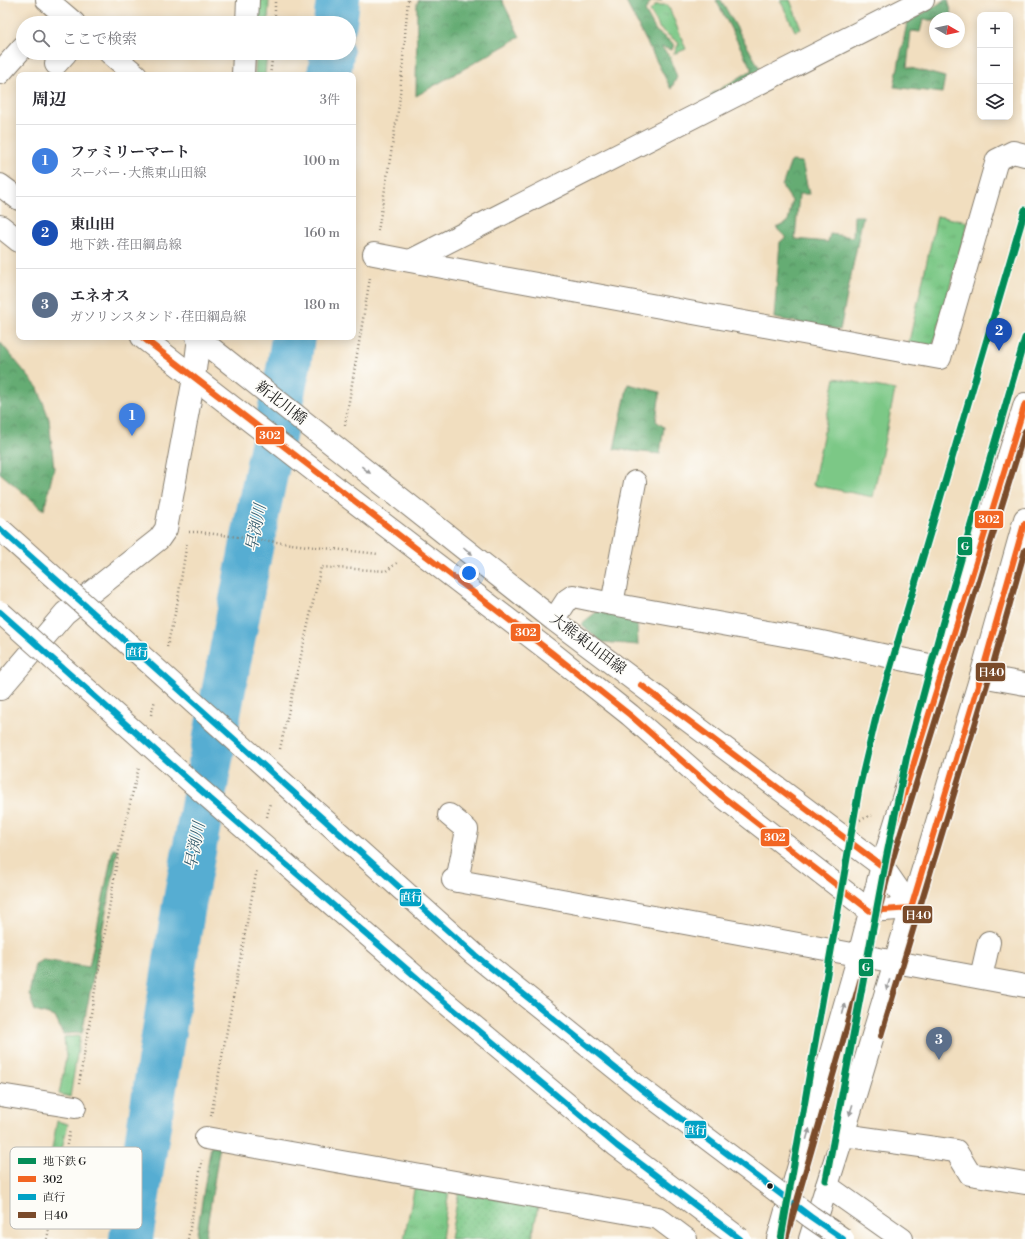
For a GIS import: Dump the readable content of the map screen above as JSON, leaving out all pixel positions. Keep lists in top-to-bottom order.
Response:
{
  "streets": {
    "main road": ["新北川橋", "大熊東山田線"]
  },
  "crossings": [
    ["新北川橋", "大熊東山田線"]
  ],
  "water": ["早渕川"],
  "lines": [
    "metro line G",
    "transit line 302",
    "transit line 日40",
    "transit line 直行"
  ],
  "legend": [
    "地下鉄 G",
    "302",
    "直行",
    "日40"
  ],
  "north": "right",
  "page": {
    "map_buttons": ["+", "−"],
    "search": "ここで検索",
    "heading": ["周辺", "3件"],
    "list": [
      {
        "mark": "1",
        "name": "ファミリーマート",
        "note": "スーパー · 大熊東山田線",
        "value": "100 m"
      },
      {
        "mark": "2",
        "name": "東山田",
        "note": "地下鉄 · 荏田綱島線",
        "value": "160 m"
      },
      {
        "mark": "3",
        "name": "エネオス",
        "note": "ガソリンスタンド · 荏田綱島線",
        "value": "180 m"
      }
    ],
    "pins": ["2", "1", "3"]
  }
}
